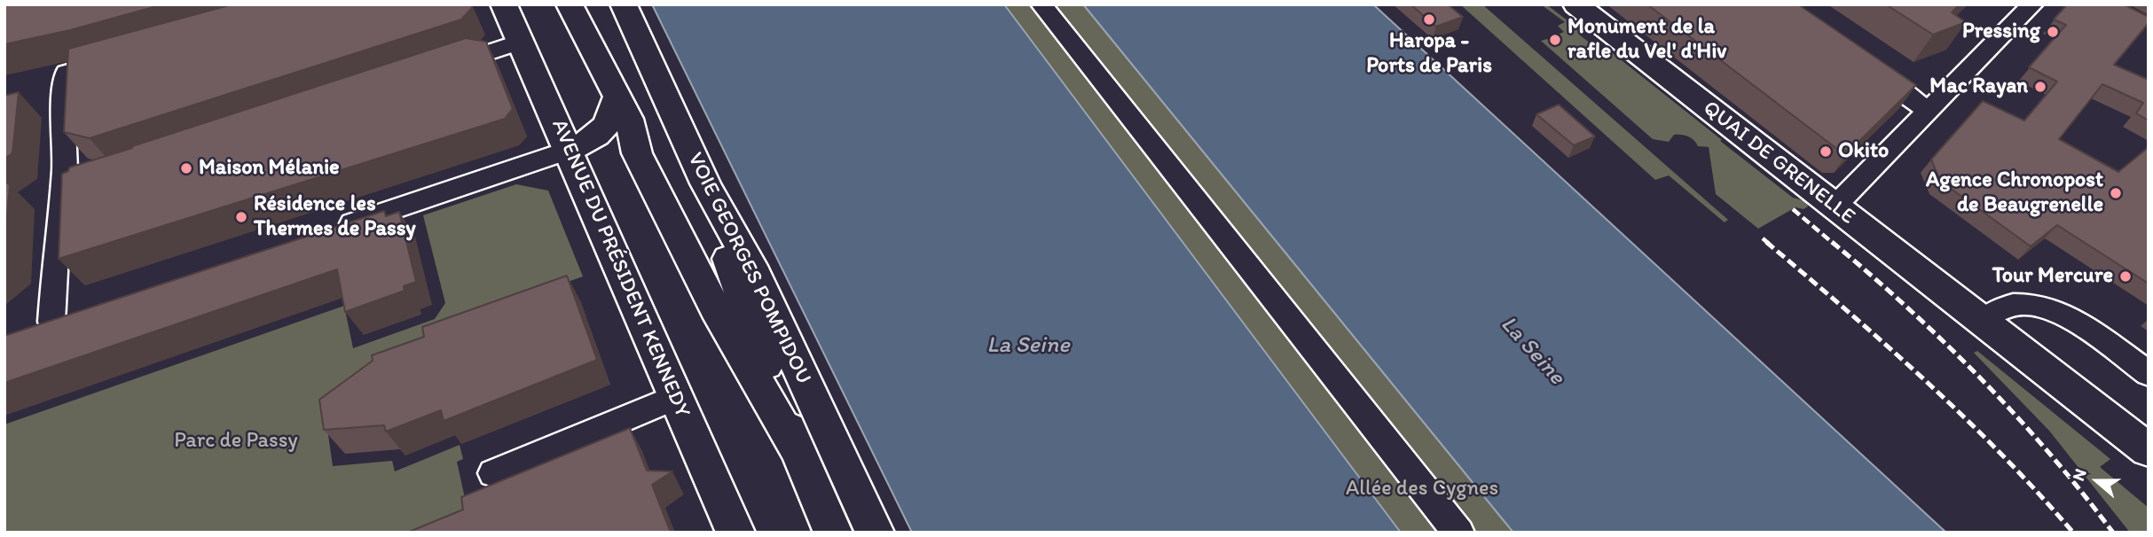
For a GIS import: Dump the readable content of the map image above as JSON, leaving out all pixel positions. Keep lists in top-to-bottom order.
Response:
{
  "streets": {
    "main road": ["QUAI DE GRENELLE", "AVENUE DU PRÉSIDENT KENNEDY", "VOIE GEORGES POMPIDOU"]
  },
  "water": ["La Seine"],
  "parks": ["Parc de Passy", "Allée des Cygnes"],
  "places": [
    "Haropa - Ports de Paris",
    "Pressing",
    "Monument de la rafle du Vel' d'Hiv",
    "Mac Rayan",
    "Okito",
    "Maison Mélanie",
    "Agence Chronopost de Beaugrenelle",
    "Résidence les Thermes de Passy",
    "Tour Mercure"
  ],
  "north": "left"
}
